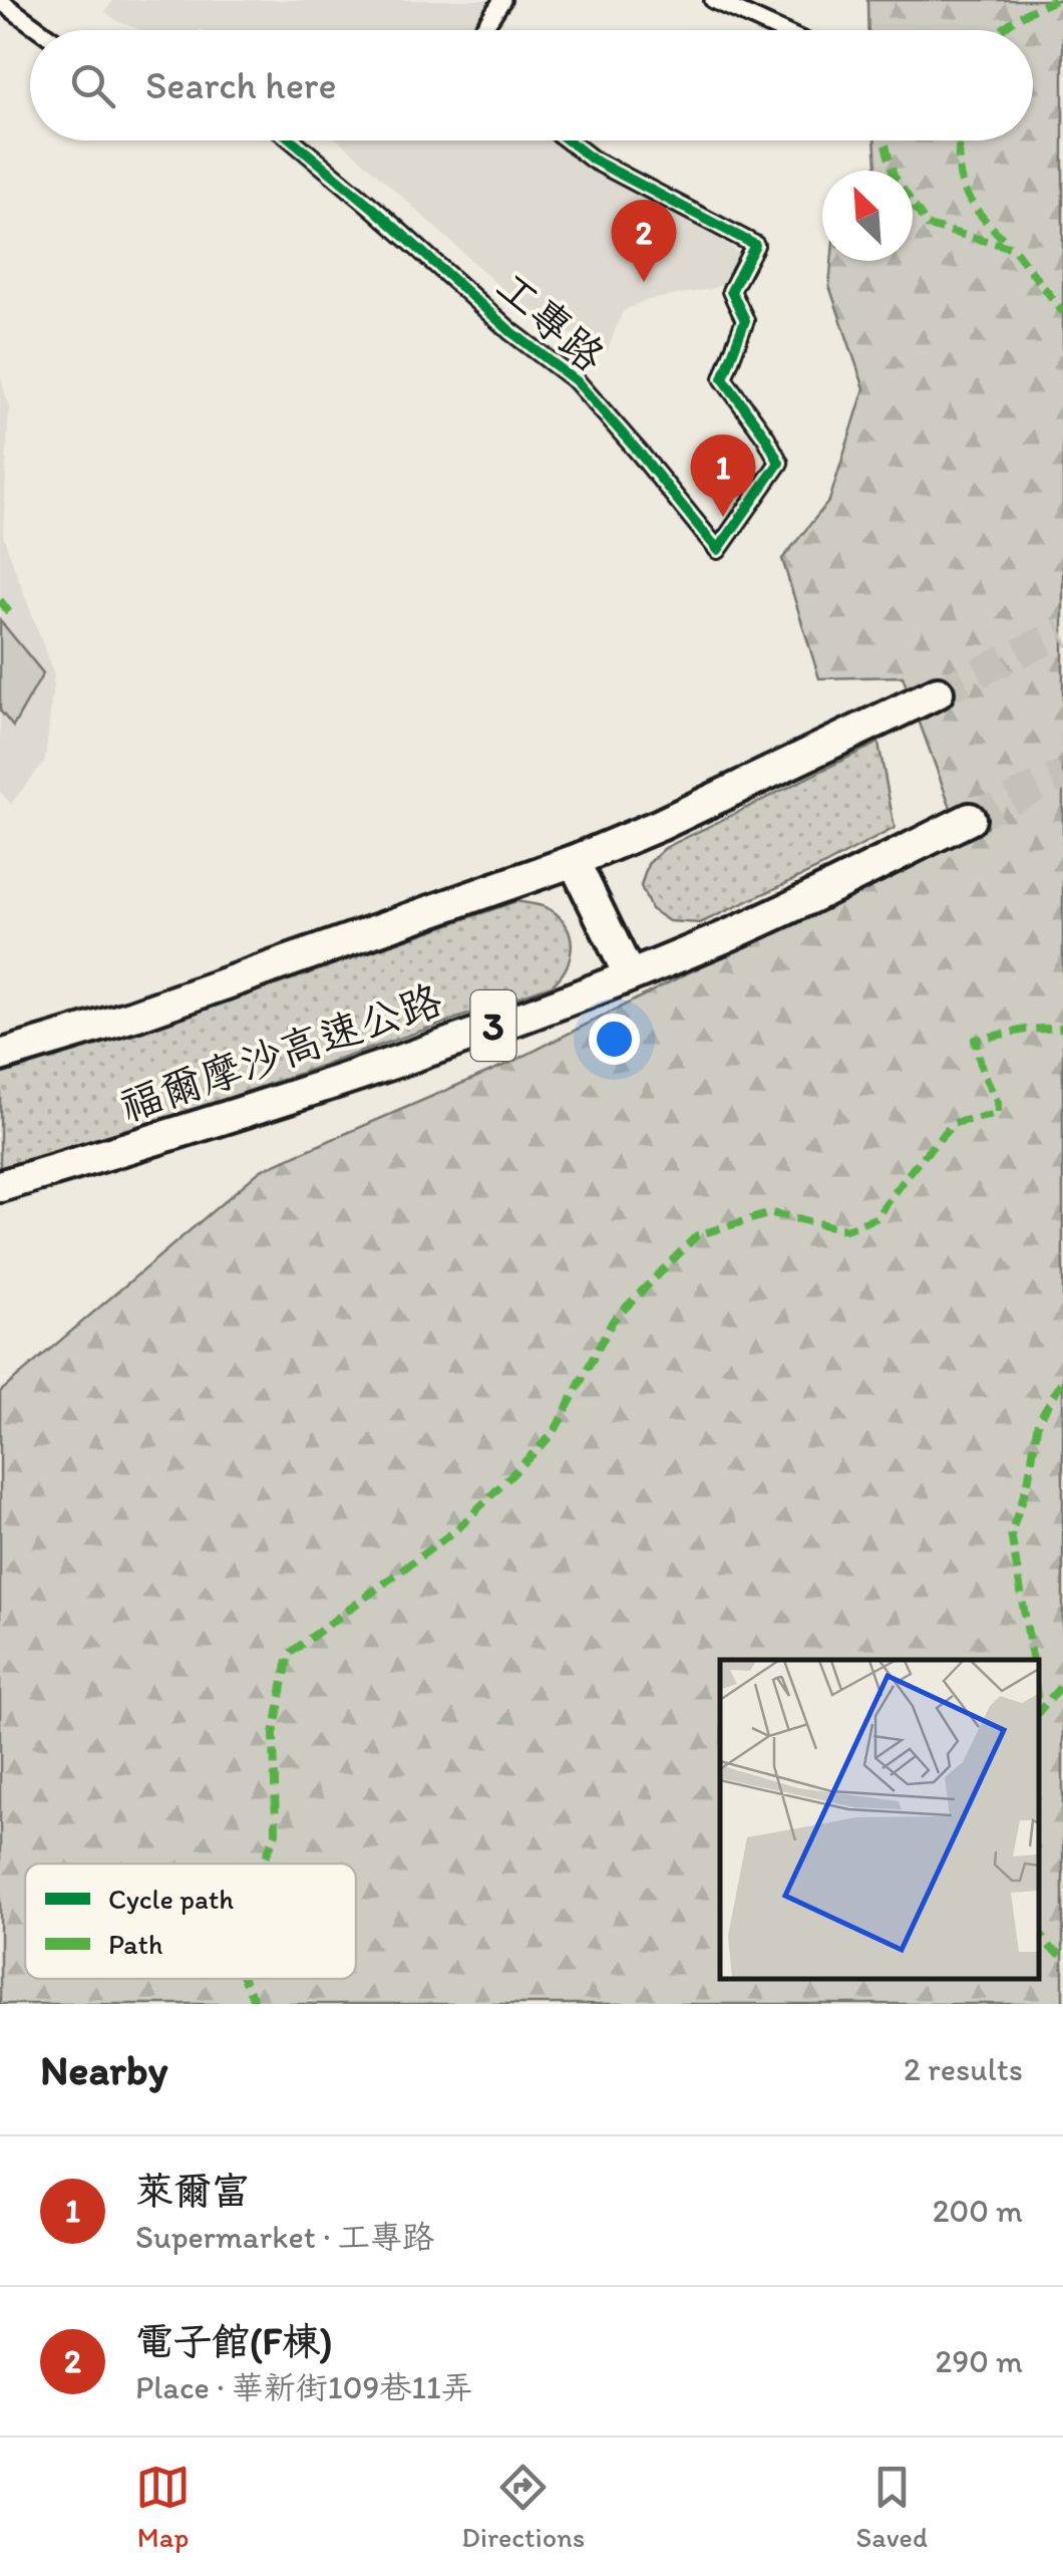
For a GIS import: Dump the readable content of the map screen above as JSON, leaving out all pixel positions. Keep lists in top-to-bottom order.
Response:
{
  "streets": {
    "highway": ["3", "福爾摩沙高速公路"],
    "street": ["工專路"]
  },
  "legend": ["Cycle path", "Path"],
  "north": "top left",
  "page": {
    "search": "Search here",
    "pins": ["2", "1"],
    "heading": ["Nearby", "2 results"],
    "list": [
      {
        "mark": "1",
        "name": "萊爾富",
        "note": "Supermarket · 工專路",
        "value": "200 m"
      },
      {
        "mark": "2",
        "name": "電子館(F棟)",
        "note": "Place · 華新街109巷11弄",
        "value": "290 m"
      }
    ],
    "nav": ["Map", "Directions", "Saved"]
  }
}
